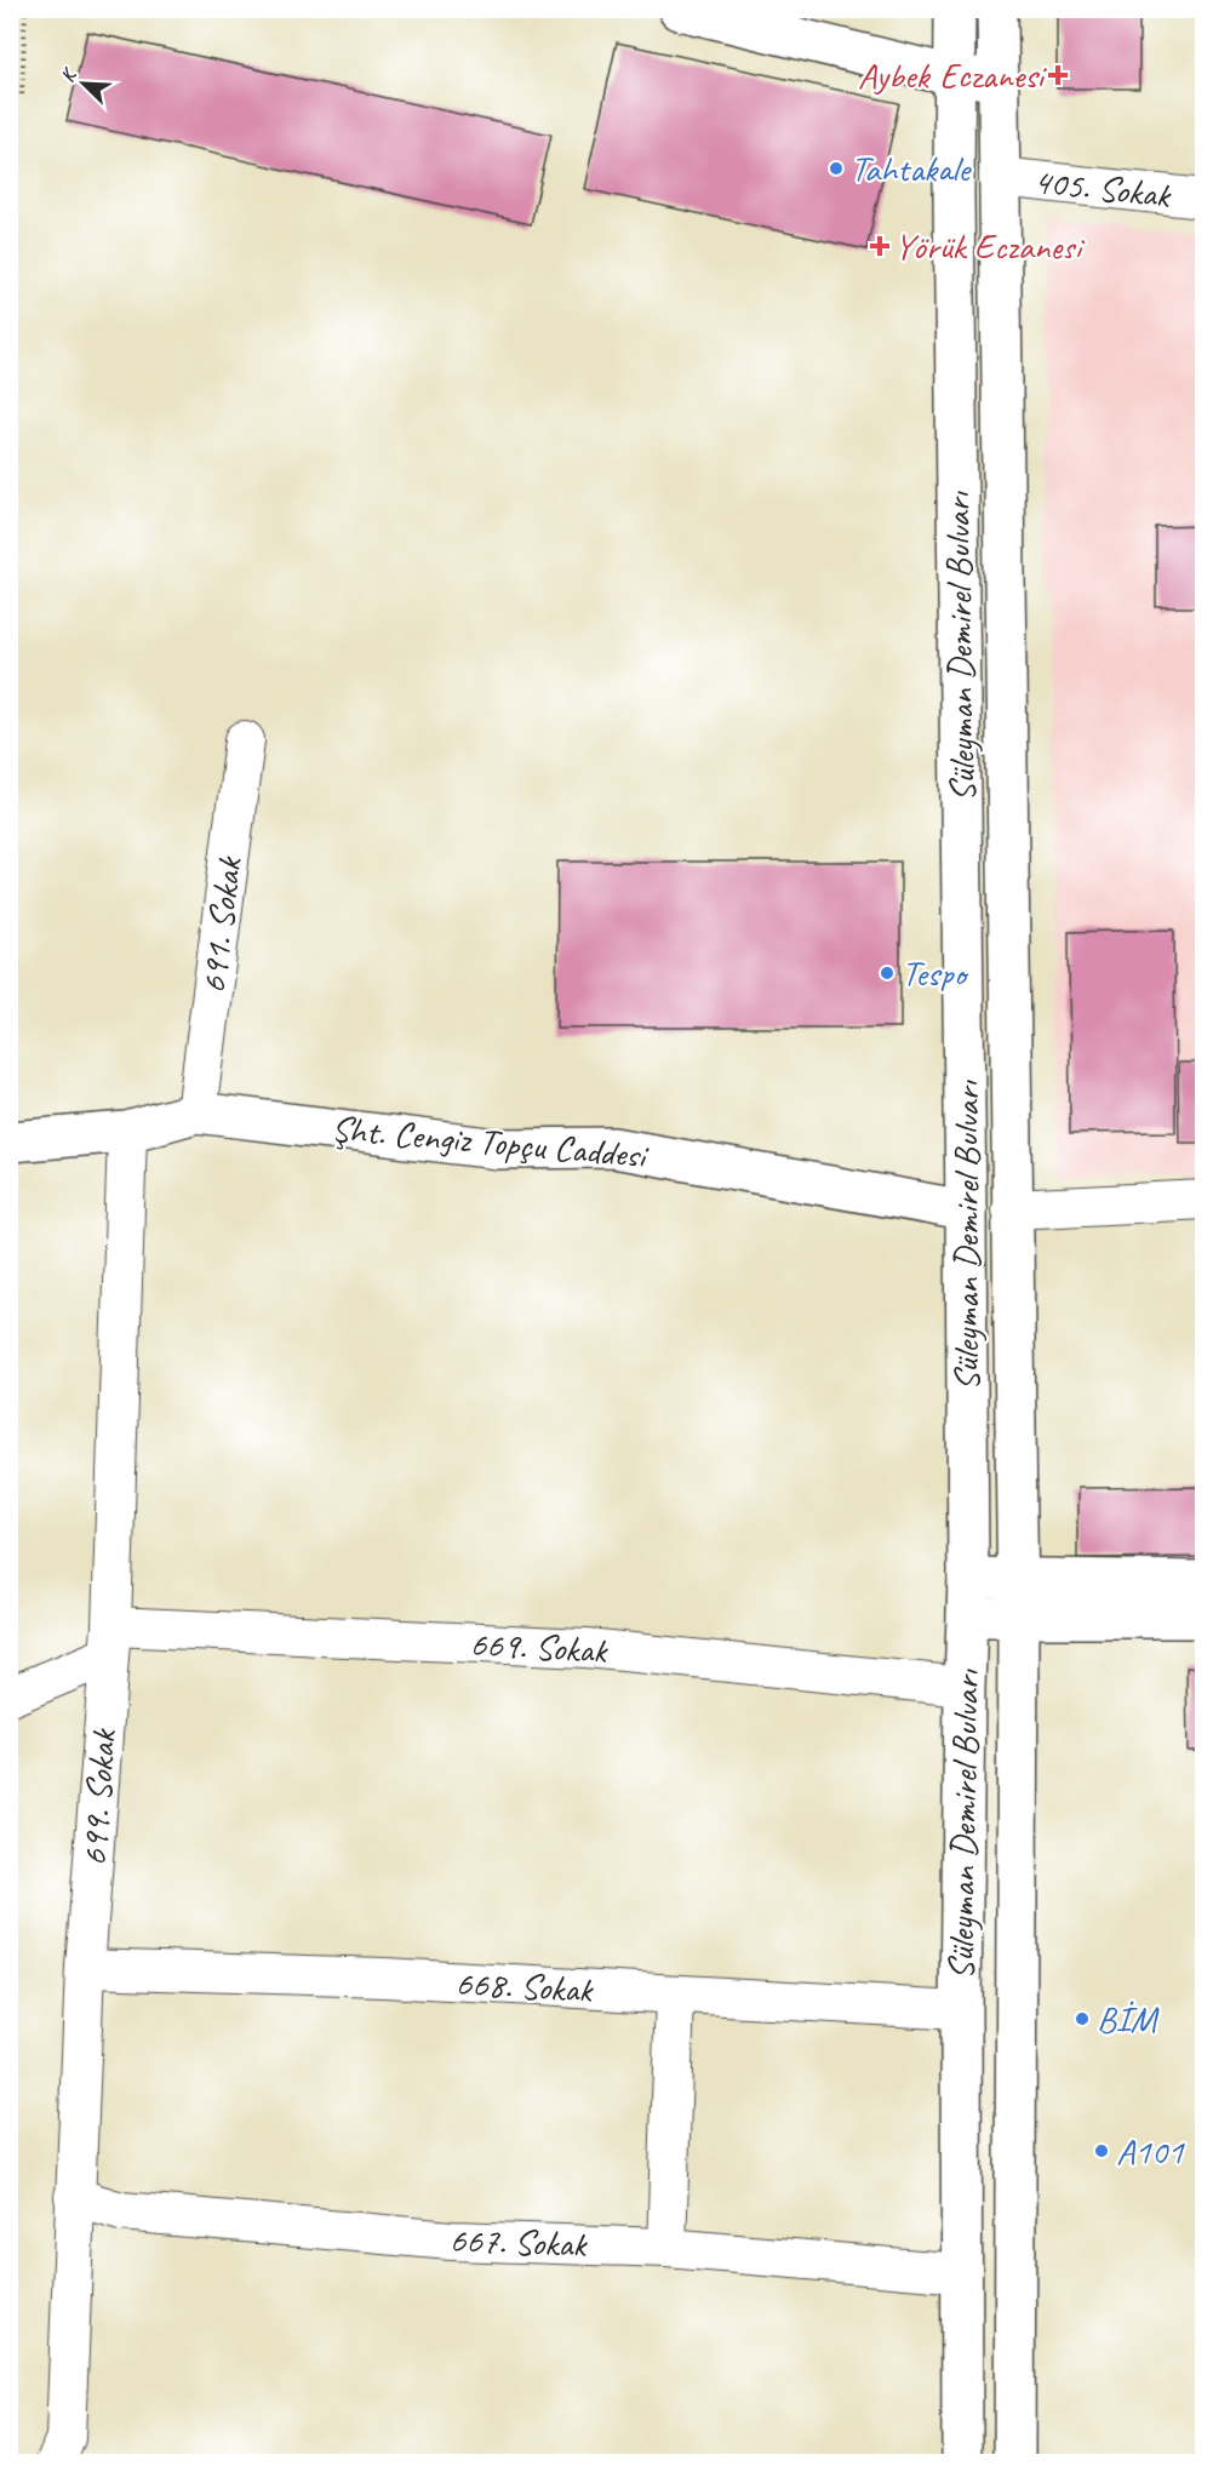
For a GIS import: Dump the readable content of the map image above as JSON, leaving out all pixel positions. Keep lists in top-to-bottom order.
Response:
{
  "streets": {
    "main road": ["Süleyman Demirel Bulvarı", "Şht. Cengiz Topçu Caddesi"],
    "street": [
      "405. Sokak",
      "691. Sokak",
      "669. Sokak",
      "699. Sokak",
      "668. Sokak",
      "667. Sokak"
    ]
  },
  "crossings": [
    ["405. Sokak", "Süleyman Demirel Bulvarı"],
    ["Süleyman Demirel Bulvarı", "Şht. Cengiz Topçu Caddesi"],
    ["Süleyman Demirel Bulvarı", "669. Sokak"],
    ["Süleyman Demirel Bulvarı", "668. Sokak"],
    ["Süleyman Demirel Bulvarı", "667. Sokak"],
    ["691. Sokak", "Şht. Cengiz Topçu Caddesi"],
    ["Şht. Cengiz Topçu Caddesi", "699. Sokak"],
    ["669. Sokak", "699. Sokak"],
    ["699. Sokak", "668. Sokak"],
    ["699. Sokak", "667. Sokak"]
  ],
  "places": {
    "health": ["Aybek Eczanesi", "Yörük Eczanesi"],
    "other": [
      "Tahtakale",
      "Tespo",
      "BİM",
      "A101"
    ]
  },
  "north": "top left"
}
